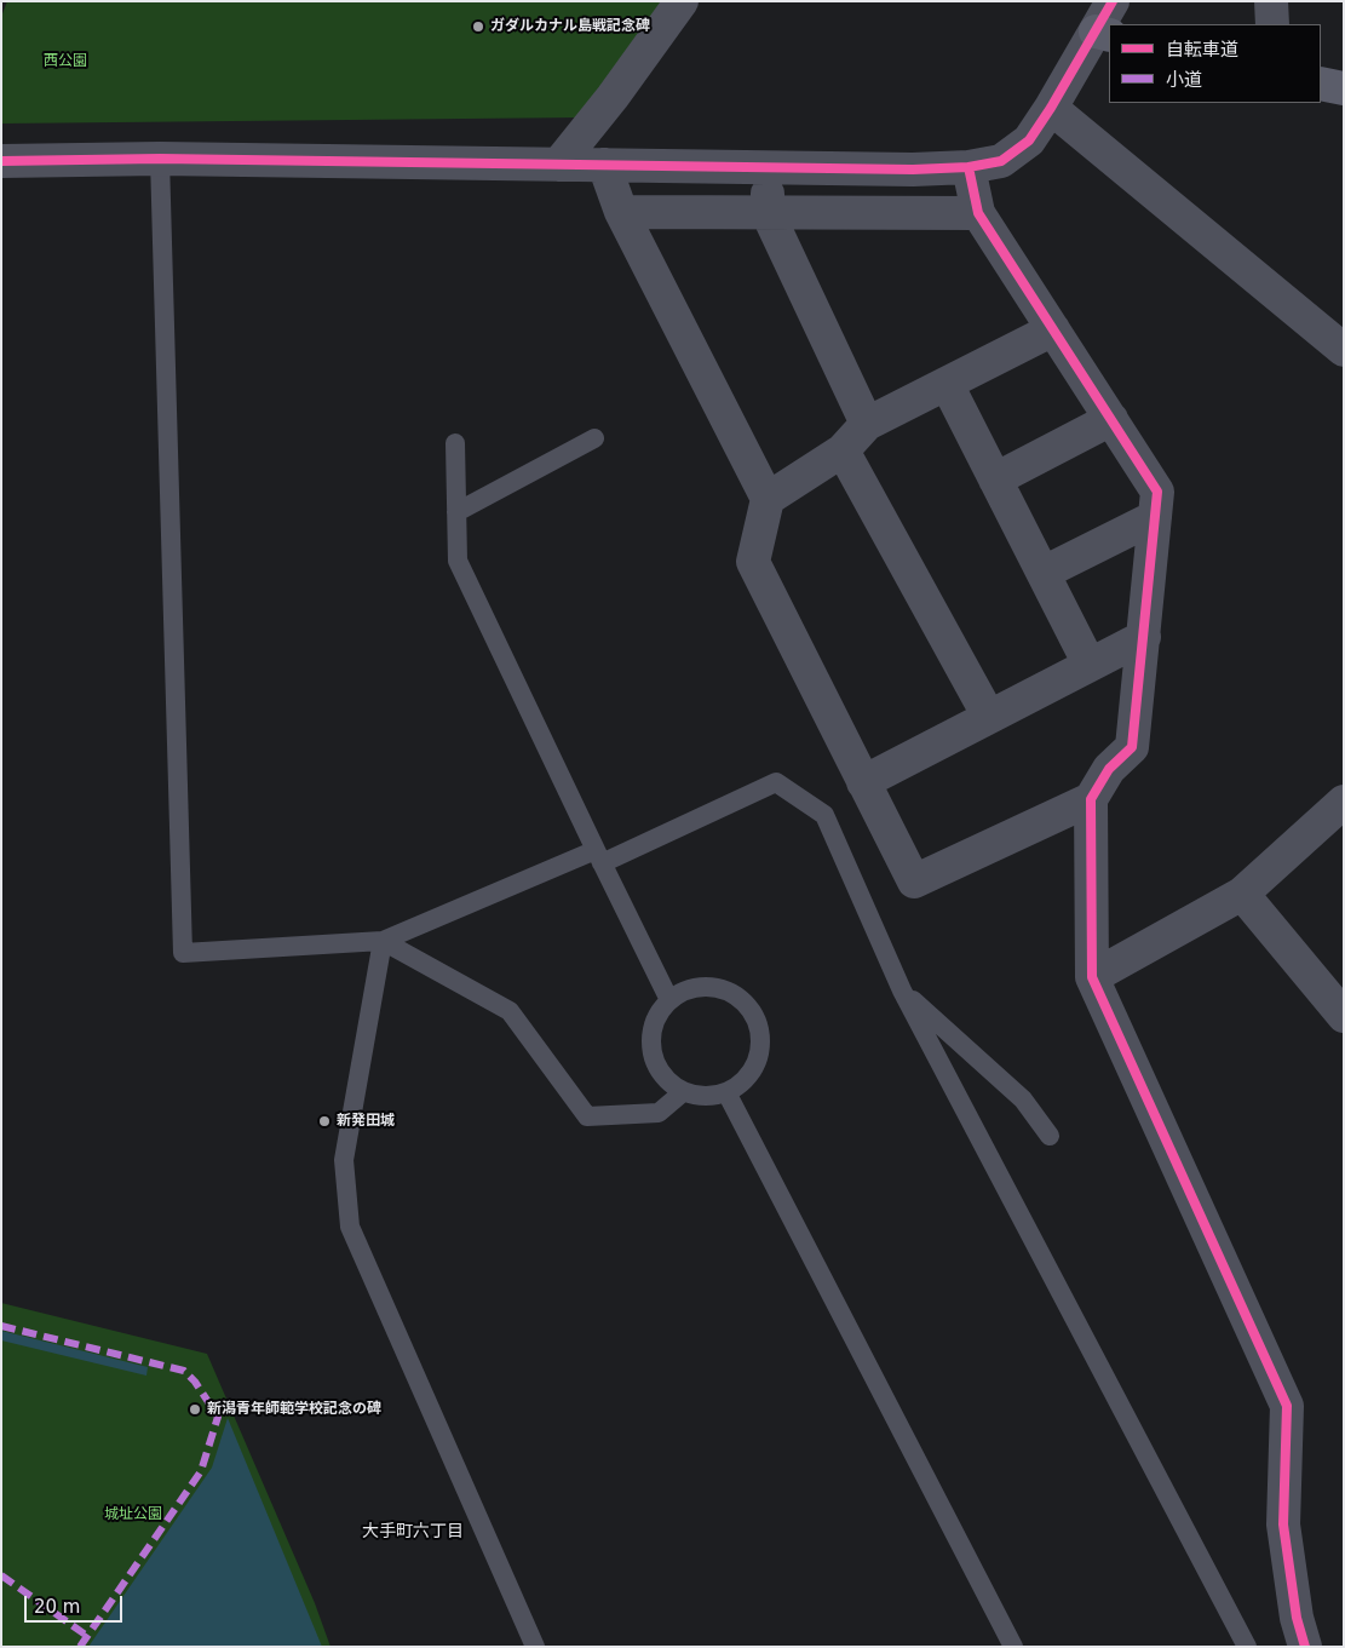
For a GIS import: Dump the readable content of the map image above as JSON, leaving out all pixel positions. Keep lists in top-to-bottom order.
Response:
{
  "districts": ["大手町六丁目"],
  "parks": ["西公園", "城址公園"],
  "places": ["ガダルカナル島戦記念碑", "新発田城", "新潟青年師範学校記念の碑"],
  "legend": ["自転車道", "小道"],
  "scale_bar": "20 m"
}
